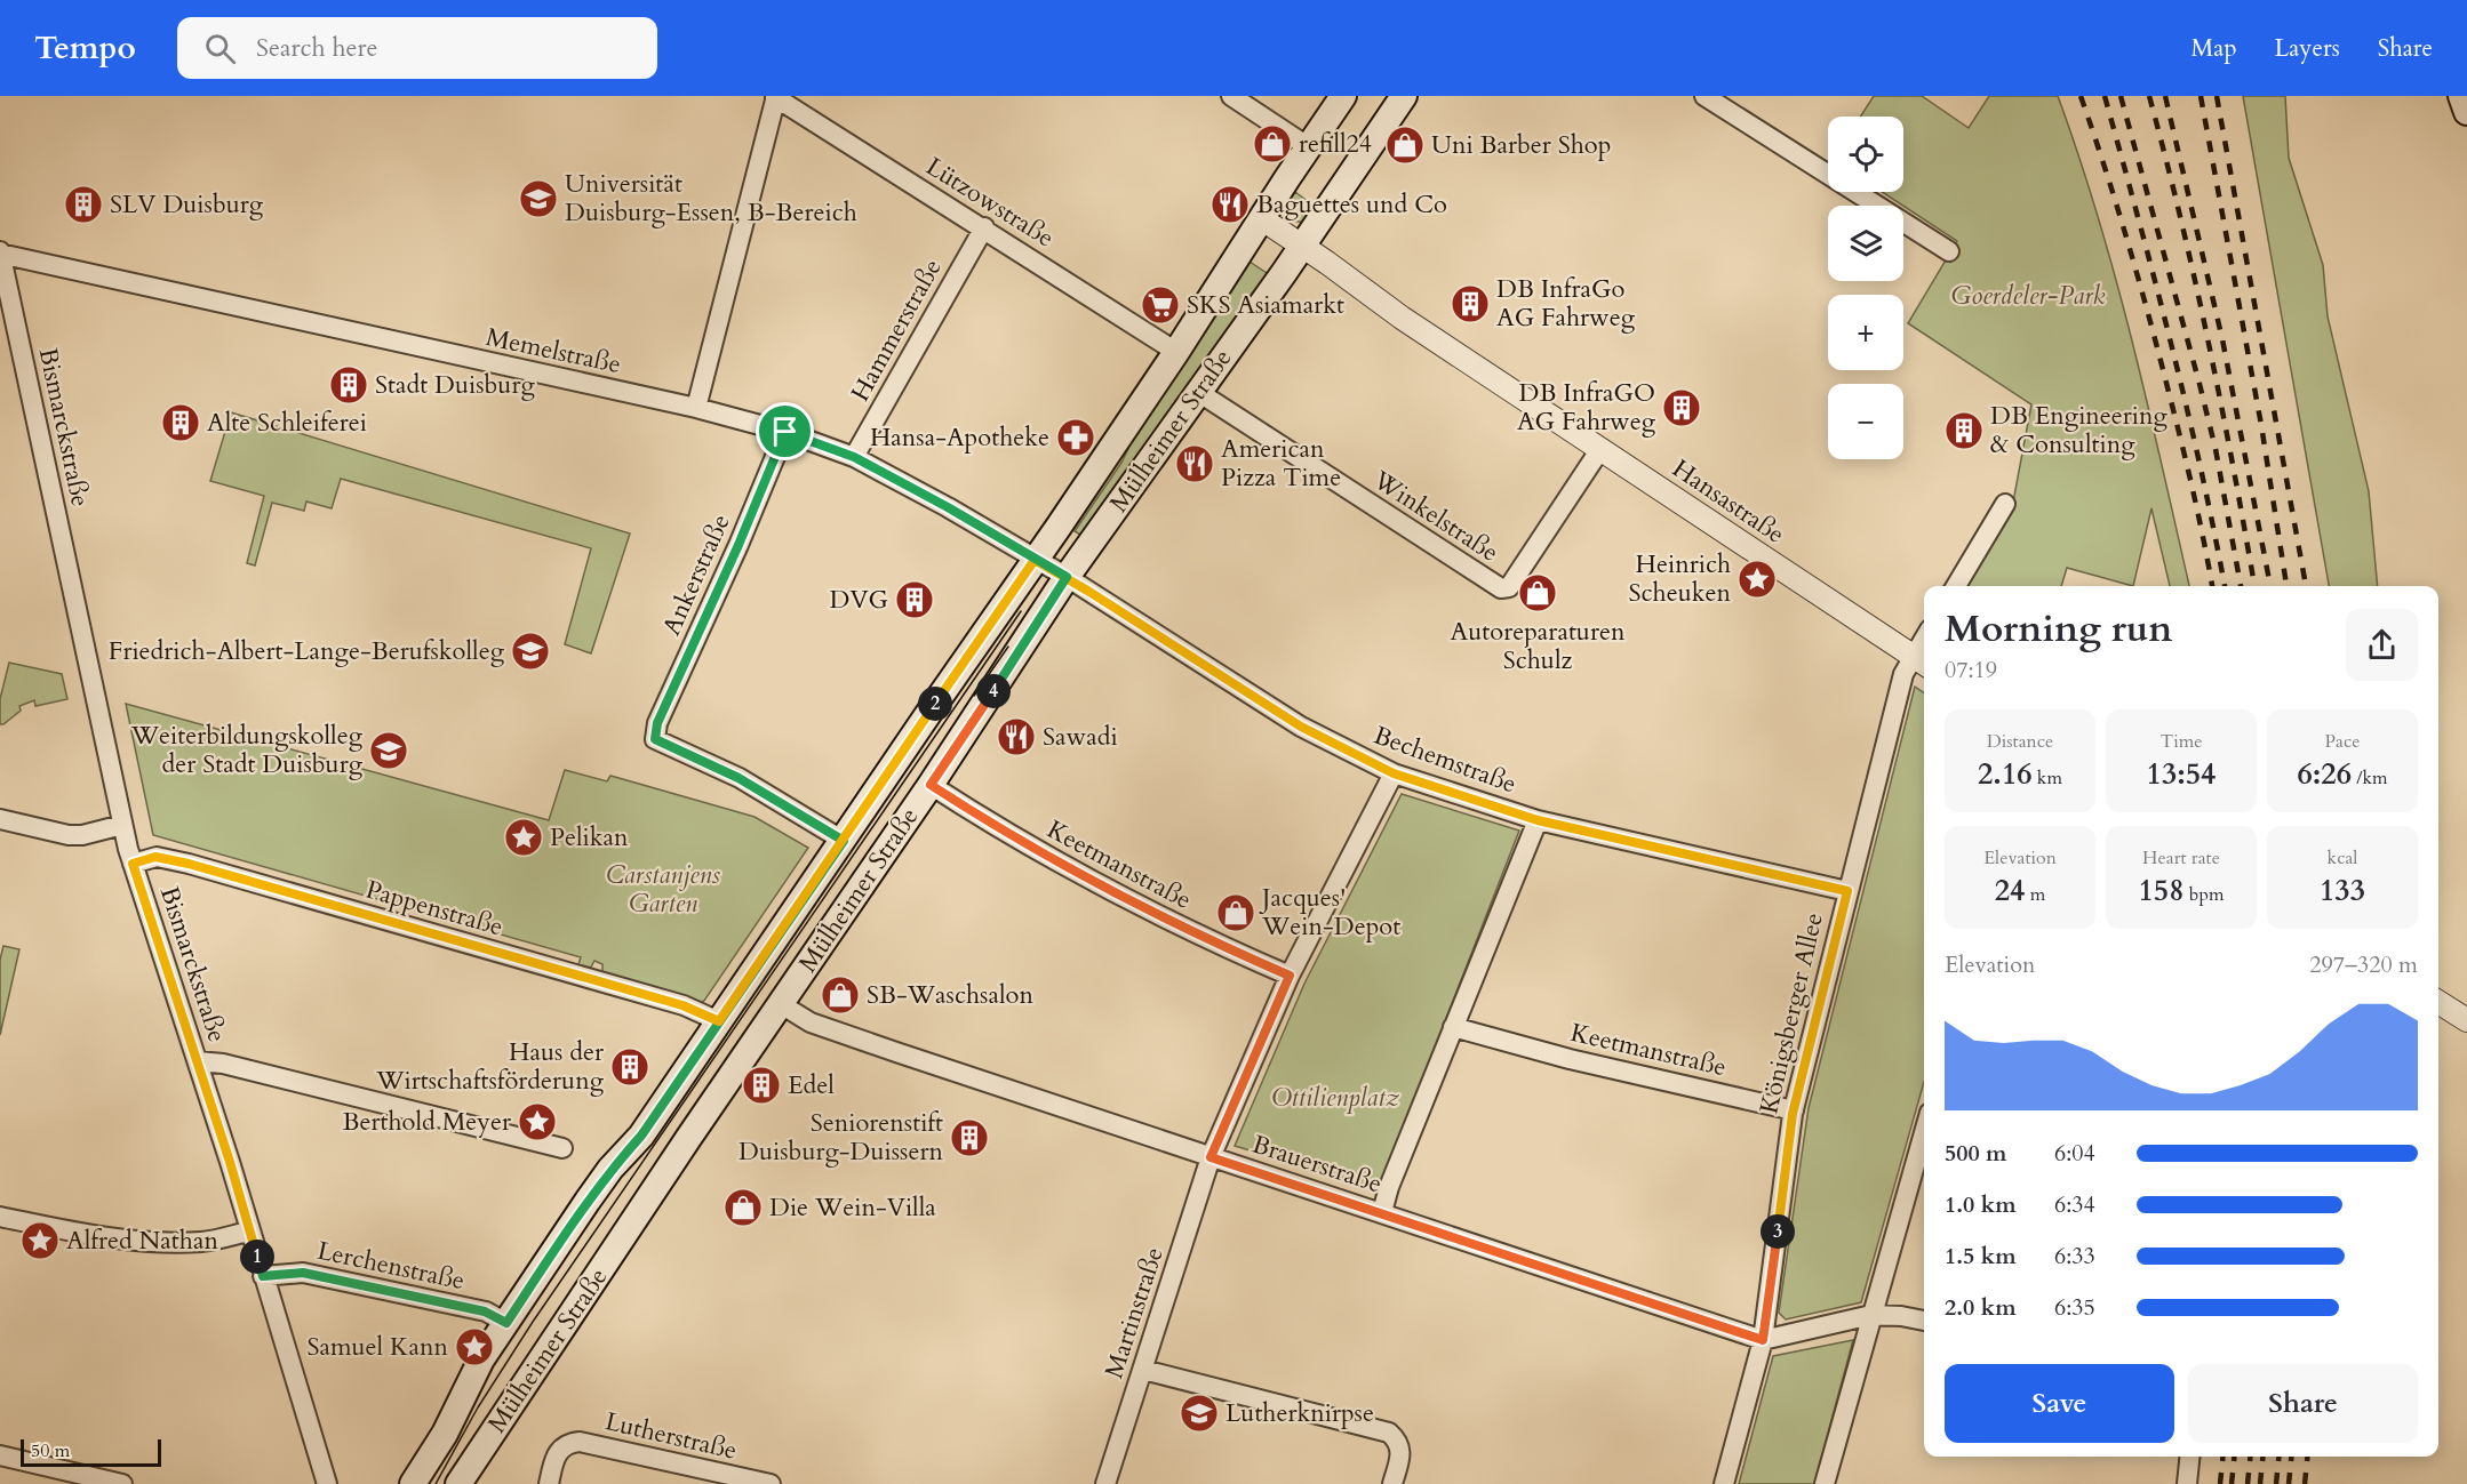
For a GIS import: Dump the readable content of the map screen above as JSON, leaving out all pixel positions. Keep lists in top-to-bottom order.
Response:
{
  "streets": {
    "main road": ["Mülheimer Straße"],
    "street": [
      "Lützowstraße",
      "Hammerstraße",
      "Memelstraße",
      "Bismarckstraße",
      "Hansastraße",
      "Winkelstraße",
      "Ankerstraße",
      "Bechemstraße",
      "Keetmanstraße",
      "Pappenstraße",
      "Königsberger Allee",
      "Brauerstraße",
      "Lerchenstraße",
      "Martinstraße",
      "Lutherstraße"
    ]
  },
  "crossings": [
    ["Lützowstraße", "Hammerstraße"],
    ["Lützowstraße", "Mülheimer Straße"],
    ["Hammerstraße", "Memelstraße"],
    ["Memelstraße", "Bismarckstraße"],
    ["Memelstraße", "Mülheimer Straße"],
    ["Memelstraße", "Ankerstraße"],
    ["Memelstraße", "Bechemstraße"],
    ["Bismarckstraße", "Pappenstraße"],
    ["Bismarckstraße", "Lerchenstraße"],
    ["Mülheimer Straße", "Hansastraße"],
    ["Mülheimer Straße", "Winkelstraße"],
    ["Mülheimer Straße", "Ankerstraße"],
    ["Mülheimer Straße", "Bechemstraße"],
    ["Mülheimer Straße", "Keetmanstraße"],
    ["Mülheimer Straße", "Pappenstraße"],
    ["Mülheimer Straße", "Brauerstraße"],
    ["Mülheimer Straße", "Lerchenstraße"],
    ["Hansastraße", "Winkelstraße"],
    ["Hansastraße", "Königsberger Allee"],
    ["Bechemstraße", "Königsberger Allee"],
    ["Keetmanstraße", "Königsberger Allee"],
    ["Königsberger Allee", "Brauerstraße"],
    ["Brauerstraße", "Martinstraße"]
  ],
  "parks": ["Goerdeler-Park", "Carstanjens Garten", "Ottilienplatz"],
  "places": {
    "shop": [
      "refill24",
      "Uni Barber Shop",
      "Autoreparaturen Schulz",
      "Jacques' Wein-Depot",
      "SB-Waschsalon",
      "Die Wein-Villa"
    ],
    "school or university": [
      "Universität Duisburg-Essen, B-Bereich",
      "Friedrich-Albert-Lange-Berufskolleg",
      "Weiterbildungskolleg der Stadt Duisburg",
      "Lutherknirpse"
    ],
    "building": [
      "SLV Duisburg",
      "DB InfraGo AG Fahrweg",
      "Stadt Duisburg",
      "DB InfraGO AG Fahrweg",
      "Alte Schleiferei",
      "DB Engineering & Consulting",
      "DVG",
      "Haus der Wirtschaftsförderung",
      "Edel",
      "Seniorenstift Duisburg-Duissern"
    ],
    "restaurant": ["Baguettes und Co", "American Pizza Time", "Sawadi"],
    "supermarket": ["SKS Asiamarkt"],
    "pharmacy": ["Hansa-Apotheke"],
    "place": [
      "Heinrich Scheuken",
      "Pelikan",
      "Berthold Meyer",
      "Alfred Nathan",
      "Samuel Kann"
    ]
  },
  "scale_bar": "50 m",
  "page": {
    "header": "Tempo",
    "search": "Search here",
    "nav": ["Map", "Layers", "Share"],
    "map_buttons": ["+", "−"],
    "heading": ["Morning run", "07:19"],
    "pins": [
      "4",
      "2",
      "3",
      "1"
    ],
    "stats": [
      ["Distance", "2.16 km"],
      ["Time", "13:54"],
      ["Pace", "6:26 /km"],
      ["Elevation", "24 m"],
      ["Heart rate", "158 bpm"],
      ["kcal", "133"]
    ],
    "chart": ["Elevation", "297–320 m"],
    "list": [
      {
        "name": "500 m",
        "note": "6:04"
      },
      {
        "name": "1.0 km",
        "note": "6:34"
      },
      {
        "name": "1.5 km",
        "note": "6:33"
      },
      {
        "name": "2.0 km",
        "note": "6:35"
      }
    ],
    "buttons": ["Save", "Share"],
    "scale": "50 m"
  }
}
